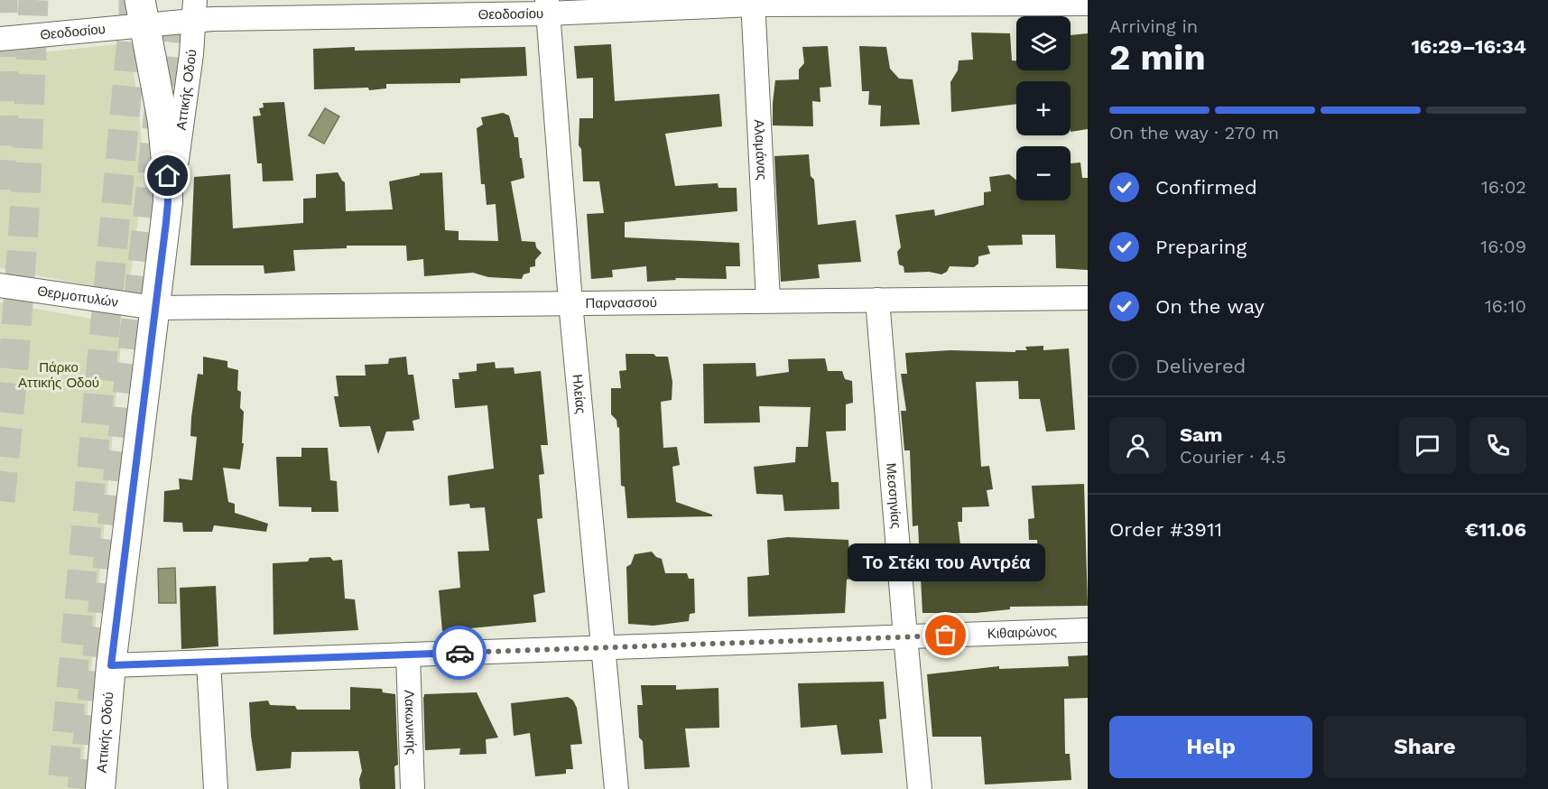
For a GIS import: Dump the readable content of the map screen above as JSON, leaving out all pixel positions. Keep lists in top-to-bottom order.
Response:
{
  "streets": {
    "main road": ["Αττικής Οδού"],
    "street": [
      "Θεοδοσίου",
      "Αλαμάνας",
      "Θερμοπυλών",
      "Παρνασσού",
      "Ηλείας",
      "Μεσσηνίας",
      "Κιθαιρώνος",
      "Λακωνικής"
    ]
  },
  "crossings": [
    ["Θεοδοσίου", "Αττικής Οδού"],
    ["Θεοδοσίου", "Αλαμάνας"],
    ["Θεοδοσίου", "Ηλείας"],
    ["Αττικής Οδού", "Θερμοπυλών"],
    ["Αττικής Οδού", "Παρνασσού"],
    ["Αττικής Οδού", "Κιθαιρώνος"],
    ["Αλαμάνας", "Παρνασσού"],
    ["Θερμοπυλών", "Παρνασσού"],
    ["Παρνασσού", "Ηλείας"],
    ["Παρνασσού", "Μεσσηνίας"],
    ["Ηλείας", "Κιθαιρώνος"],
    ["Μεσσηνίας", "Κιθαιρώνος"],
    ["Κιθαιρώνος", "Λακωνικής"]
  ],
  "parks": ["Πάρκο Αττικής Οδού"],
  "places": ["Το Στέκι του Αντρέα"],
  "page": {
    "heading": ["2 min", "Arriving in", "16:29–16:34"],
    "panel": [
      "Sam",
      "Courier · 4.5",
      "Order #3911",
      "€11.06"
    ],
    "map_buttons": ["+", "−"],
    "bar": "On the way · 270 m",
    "list": [
      ["Confirmed", "16:02"],
      ["Preparing", "16:09"],
      ["On the way", "16:10"],
      "Delivered"
    ],
    "bubble": "Το Στέκι του Αντρέα",
    "buttons": ["Help", "Share"]
  }
}
